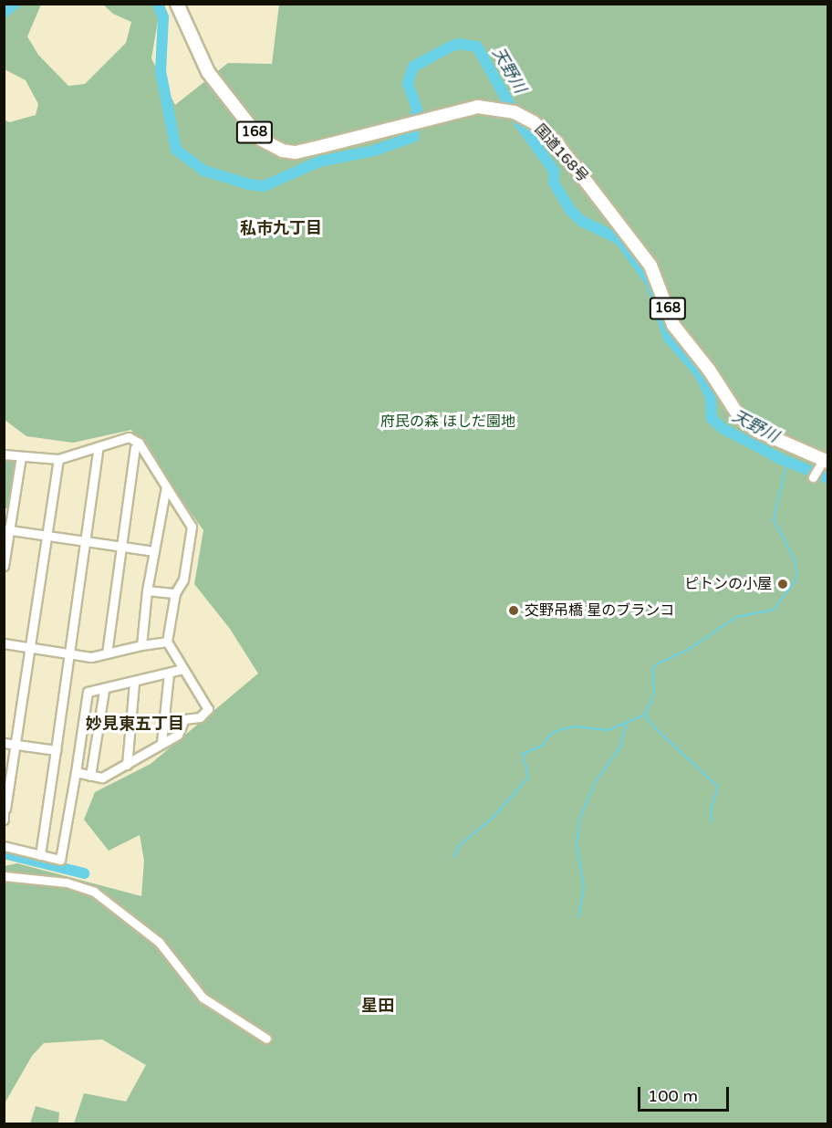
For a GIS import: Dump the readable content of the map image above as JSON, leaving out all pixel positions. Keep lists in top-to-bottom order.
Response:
{
  "streets": {
    "highway": ["168", "国道168号"]
  },
  "districts": ["私市九丁目", "妙見東五丁目", "星田"],
  "water": ["天野川"],
  "parks": ["府民の森 ほしだ園地"],
  "places": ["ピトンの小屋", "交野吊橋 星のブランコ"],
  "scale_bar": "100 m"
}
